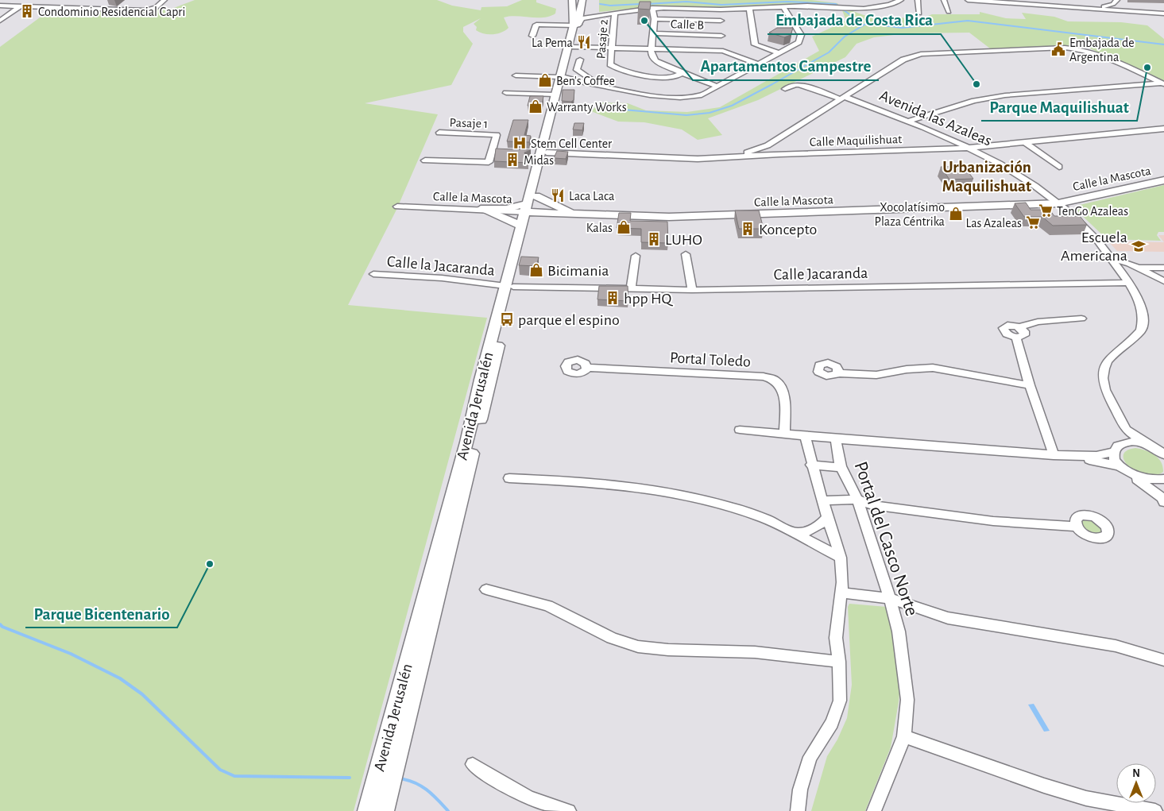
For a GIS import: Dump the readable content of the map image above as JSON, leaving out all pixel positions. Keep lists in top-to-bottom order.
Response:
{
  "streets": {
    "main road": ["Calle la Mascota", "Avenida Jerusalén"],
    "street": [
      "Calle B",
      "Pasaje 2",
      "Avenida las Azaleas",
      "Pasaje 1",
      "Calle Maquilishuat",
      "Calle la Jacaranda",
      "Calle Jacaranda",
      "Portal Toledo",
      "Portal del Casco Norte"
    ]
  },
  "crossings": [
    ["Avenida las Azaleas", "Calle Maquilishuat"],
    ["Avenida las Azaleas", "Calle la Mascota"],
    ["Avenida las Azaleas", "Calle Jacaranda"],
    ["Calle Maquilishuat", "Avenida Jerusalén"],
    ["Calle la Mascota", "Avenida Jerusalén"],
    ["Calle la Jacaranda", "Calle Jacaranda"],
    ["Calle la Jacaranda", "Avenida Jerusalén"],
    ["Calle Jacaranda", "Avenida Jerusalén"]
  ],
  "districts": ["Urbanización Maquilishuat"],
  "places": {
    "building": [
      "Condominio Residencial Capri",
      "Midas",
      "Koncepto",
      "LUHO",
      "hpp HQ"
    ],
    "other": [
      "Apartamentos Campestre",
      "Parque Maquilishuat",
      "Embajada de Costa Rica",
      "Parque Bicentenario"
    ],
    "restaurant": ["La Pema", "Laca Laca"],
    "public building": ["Embajada de Argentina"],
    "shop": [
      "Ben's Coffee",
      "Warranty Works",
      "Xocolatísimo Plaza Céntrika",
      "Kalas",
      "Bicimania"
    ],
    "hospital": ["Stem Cell Center"],
    "supermarket": ["TenGo Azaleas", "Las Azaleas"],
    "school or university": ["Escuela Americana"],
    "bus stop": ["parque el espino"]
  },
  "north": "top"
}
